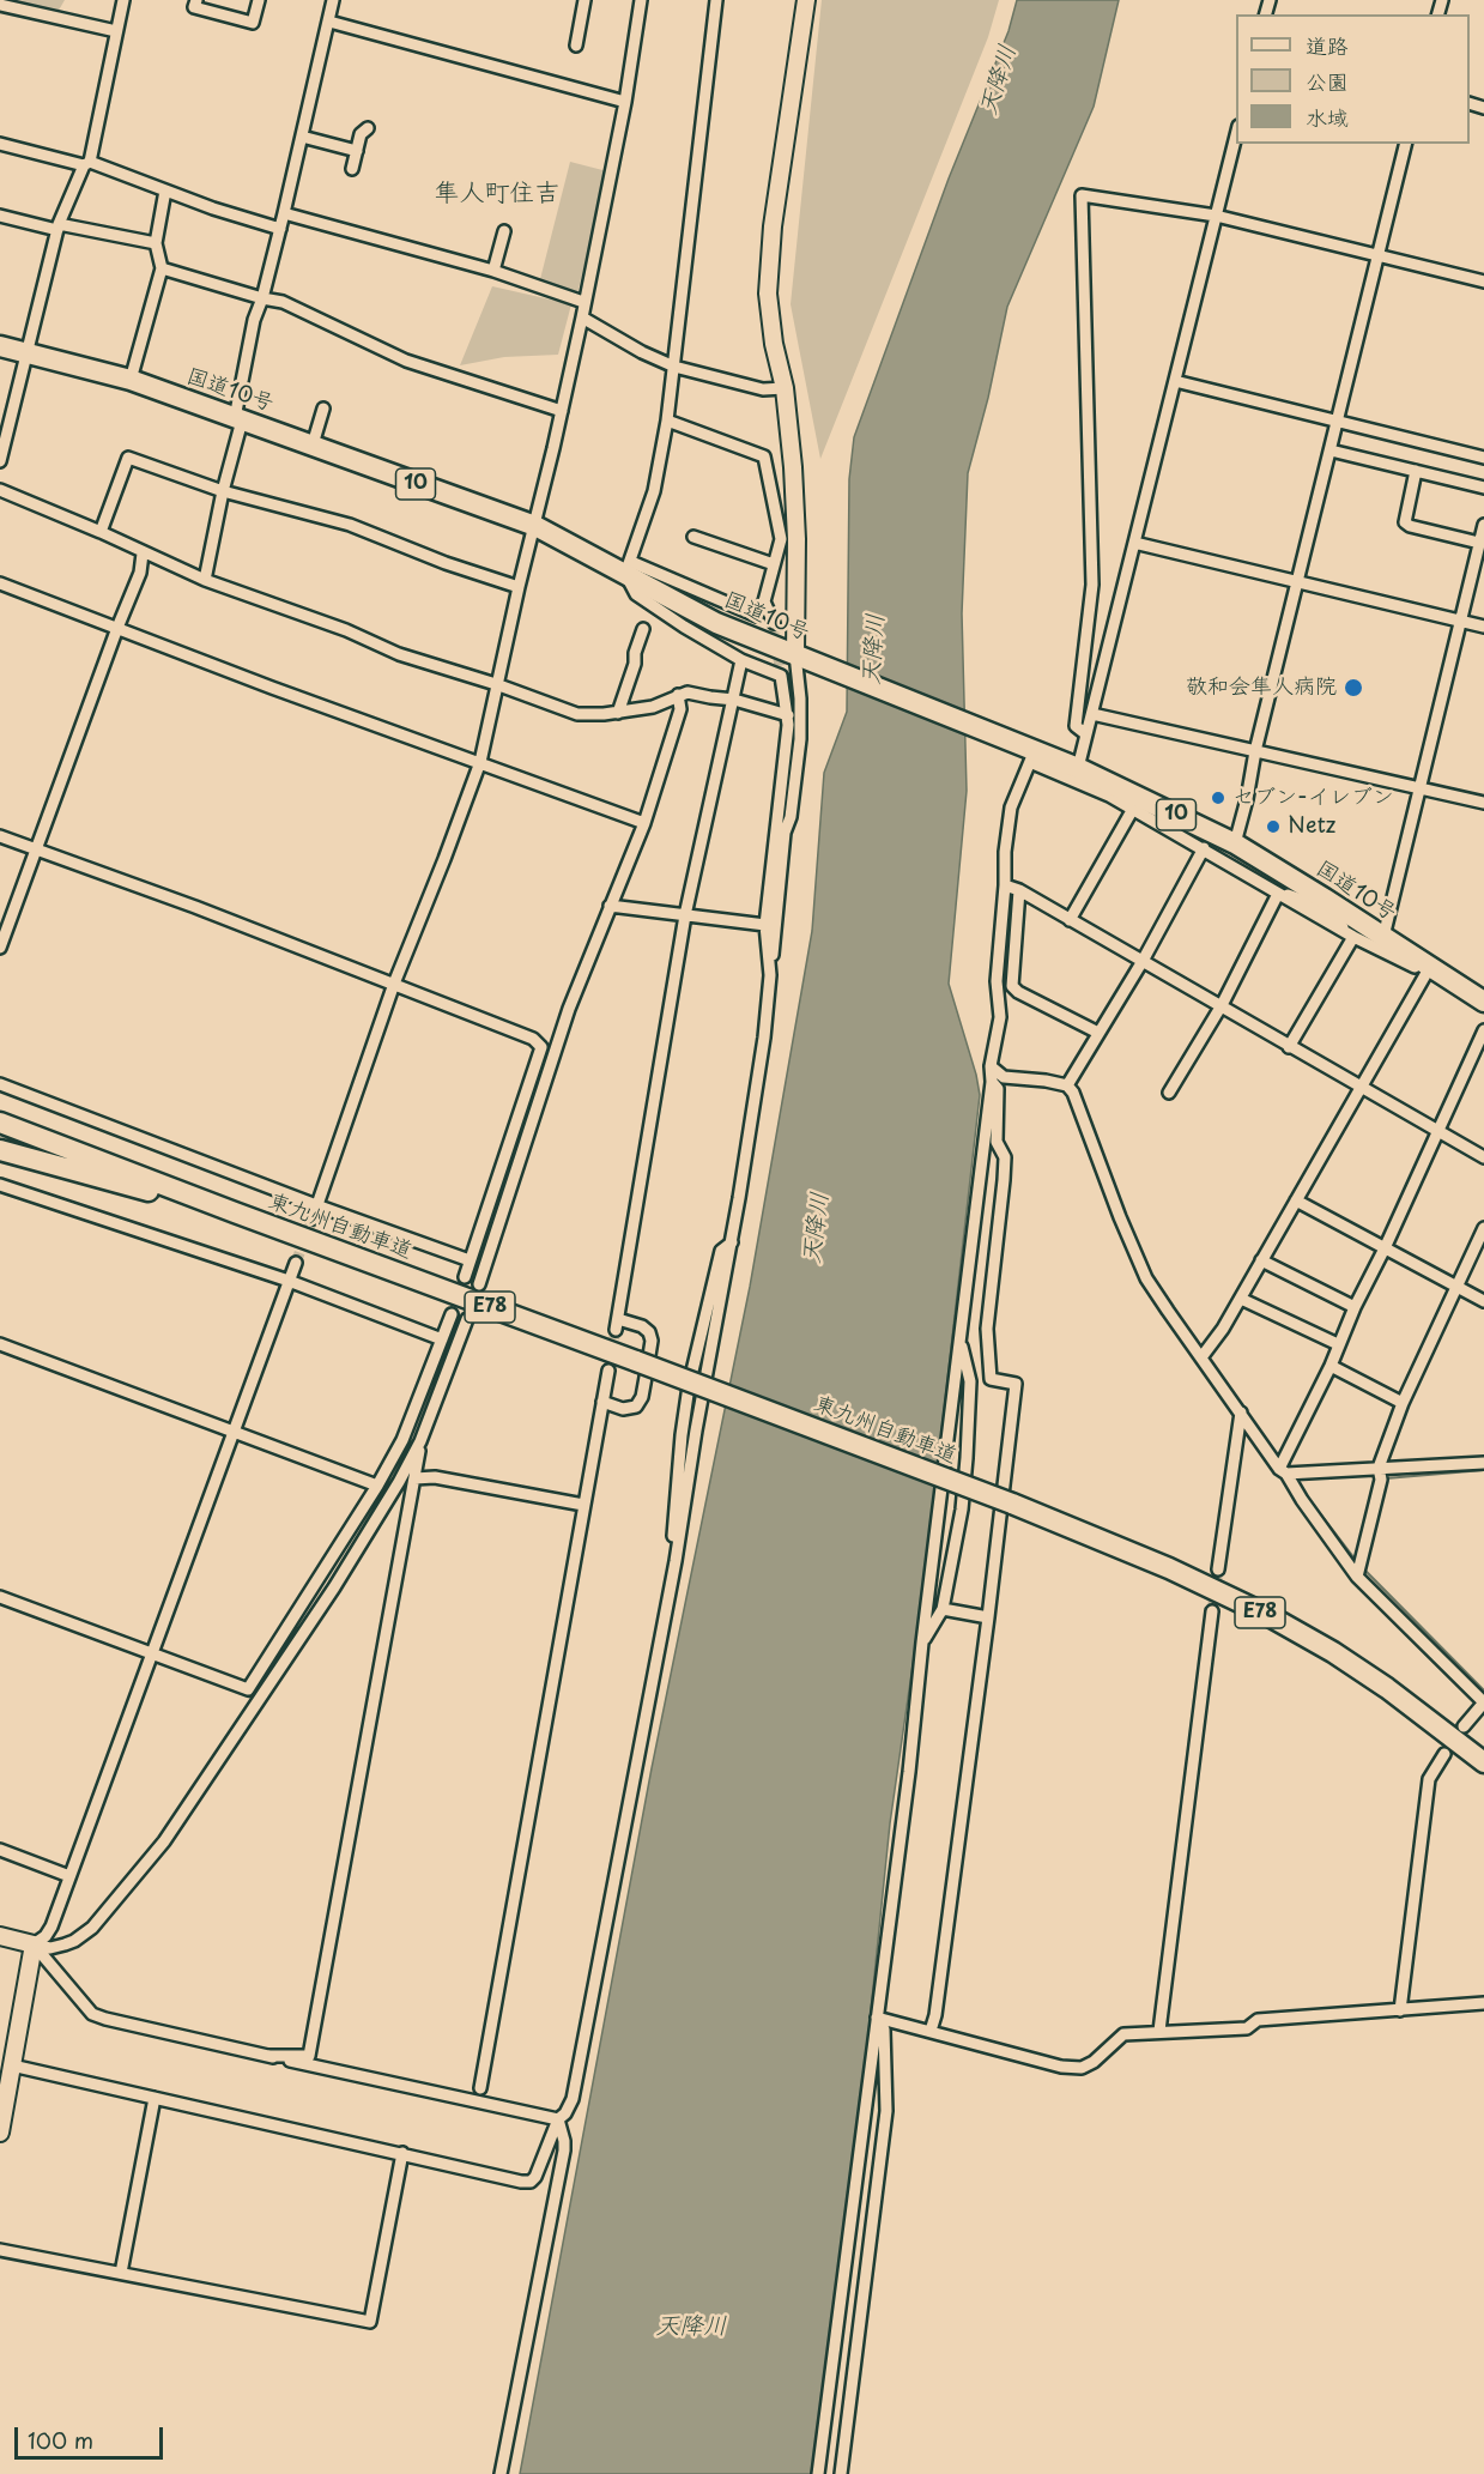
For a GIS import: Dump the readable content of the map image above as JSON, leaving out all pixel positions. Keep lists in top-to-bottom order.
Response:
{
  "streets": {
    "highway": [
      "国道10号",
      "10",
      "東九州自動車道",
      "E78"
    ]
  },
  "districts": ["隼人町住吉"],
  "water": ["天降川"],
  "places": ["敬和会隼人病院", "セブン-イレブン", "Netz"],
  "legend": ["道路", "公園", "水域"],
  "scale_bar": "100 m"
}
